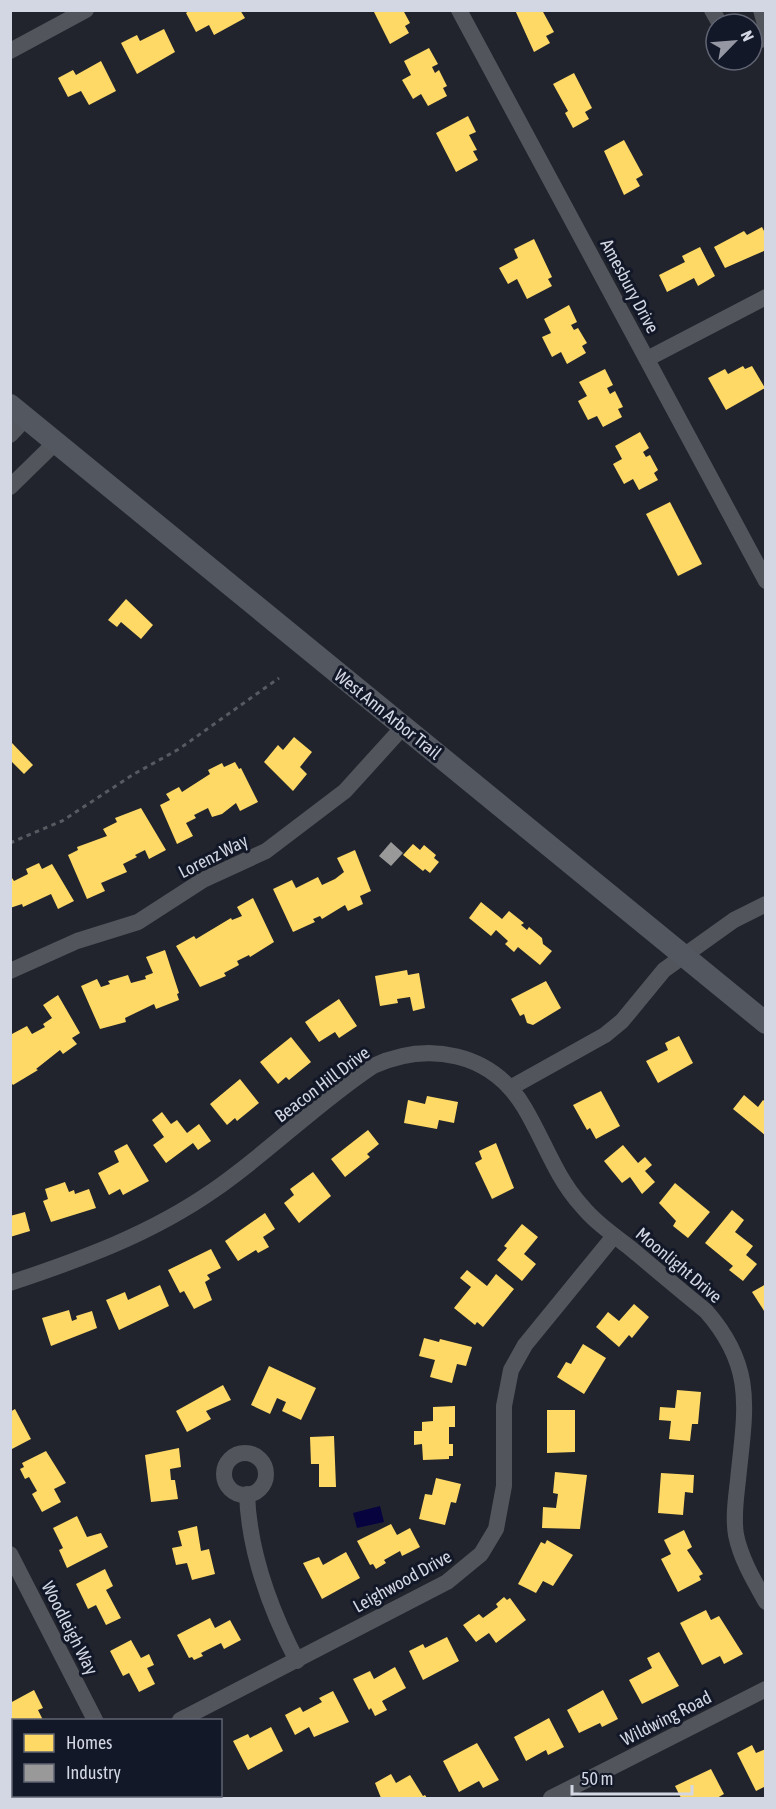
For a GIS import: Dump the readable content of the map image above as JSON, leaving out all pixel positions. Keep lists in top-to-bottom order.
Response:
{
  "streets": {
    "street": [
      "Amesbury Drive",
      "West Ann Arbor Trail",
      "Lorenz Way",
      "Beacon Hill Drive",
      "Moonlight Drive",
      "Leighwood Drive",
      "Woodleigh Way",
      "Wildwing Road"
    ]
  },
  "crossings": [
    ["West Ann Arbor Trail", "Lorenz Way"],
    ["Beacon Hill Drive", "Moonlight Drive"],
    ["Moonlight Drive", "Leighwood Drive"]
  ],
  "legend": ["Homes", "Industry"],
  "scale_bar": "50 m",
  "north": "top right"
}
